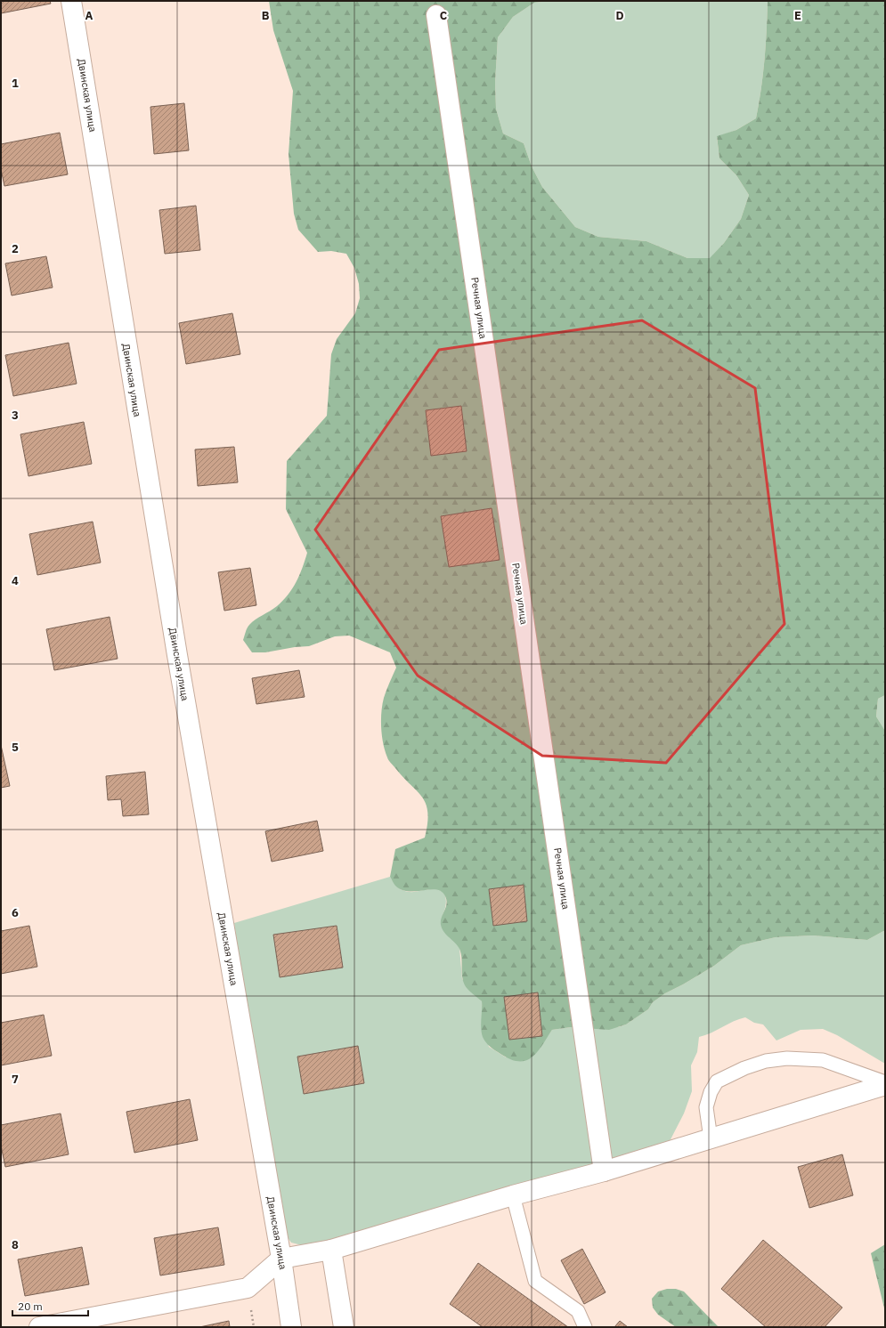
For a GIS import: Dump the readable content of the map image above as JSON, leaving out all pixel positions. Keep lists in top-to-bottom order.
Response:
{
  "streets": {
    "street": ["Двинская улица", "Речная улица"]
  },
  "scale_bar": "20 m",
  "grid": {
    "columns": [
      "A",
      "B",
      "C",
      "D",
      "E"
    ],
    "rows": [
      "1",
      "2",
      "3",
      "4",
      "5",
      "6",
      "7",
      "8"
    ]
  }
}
